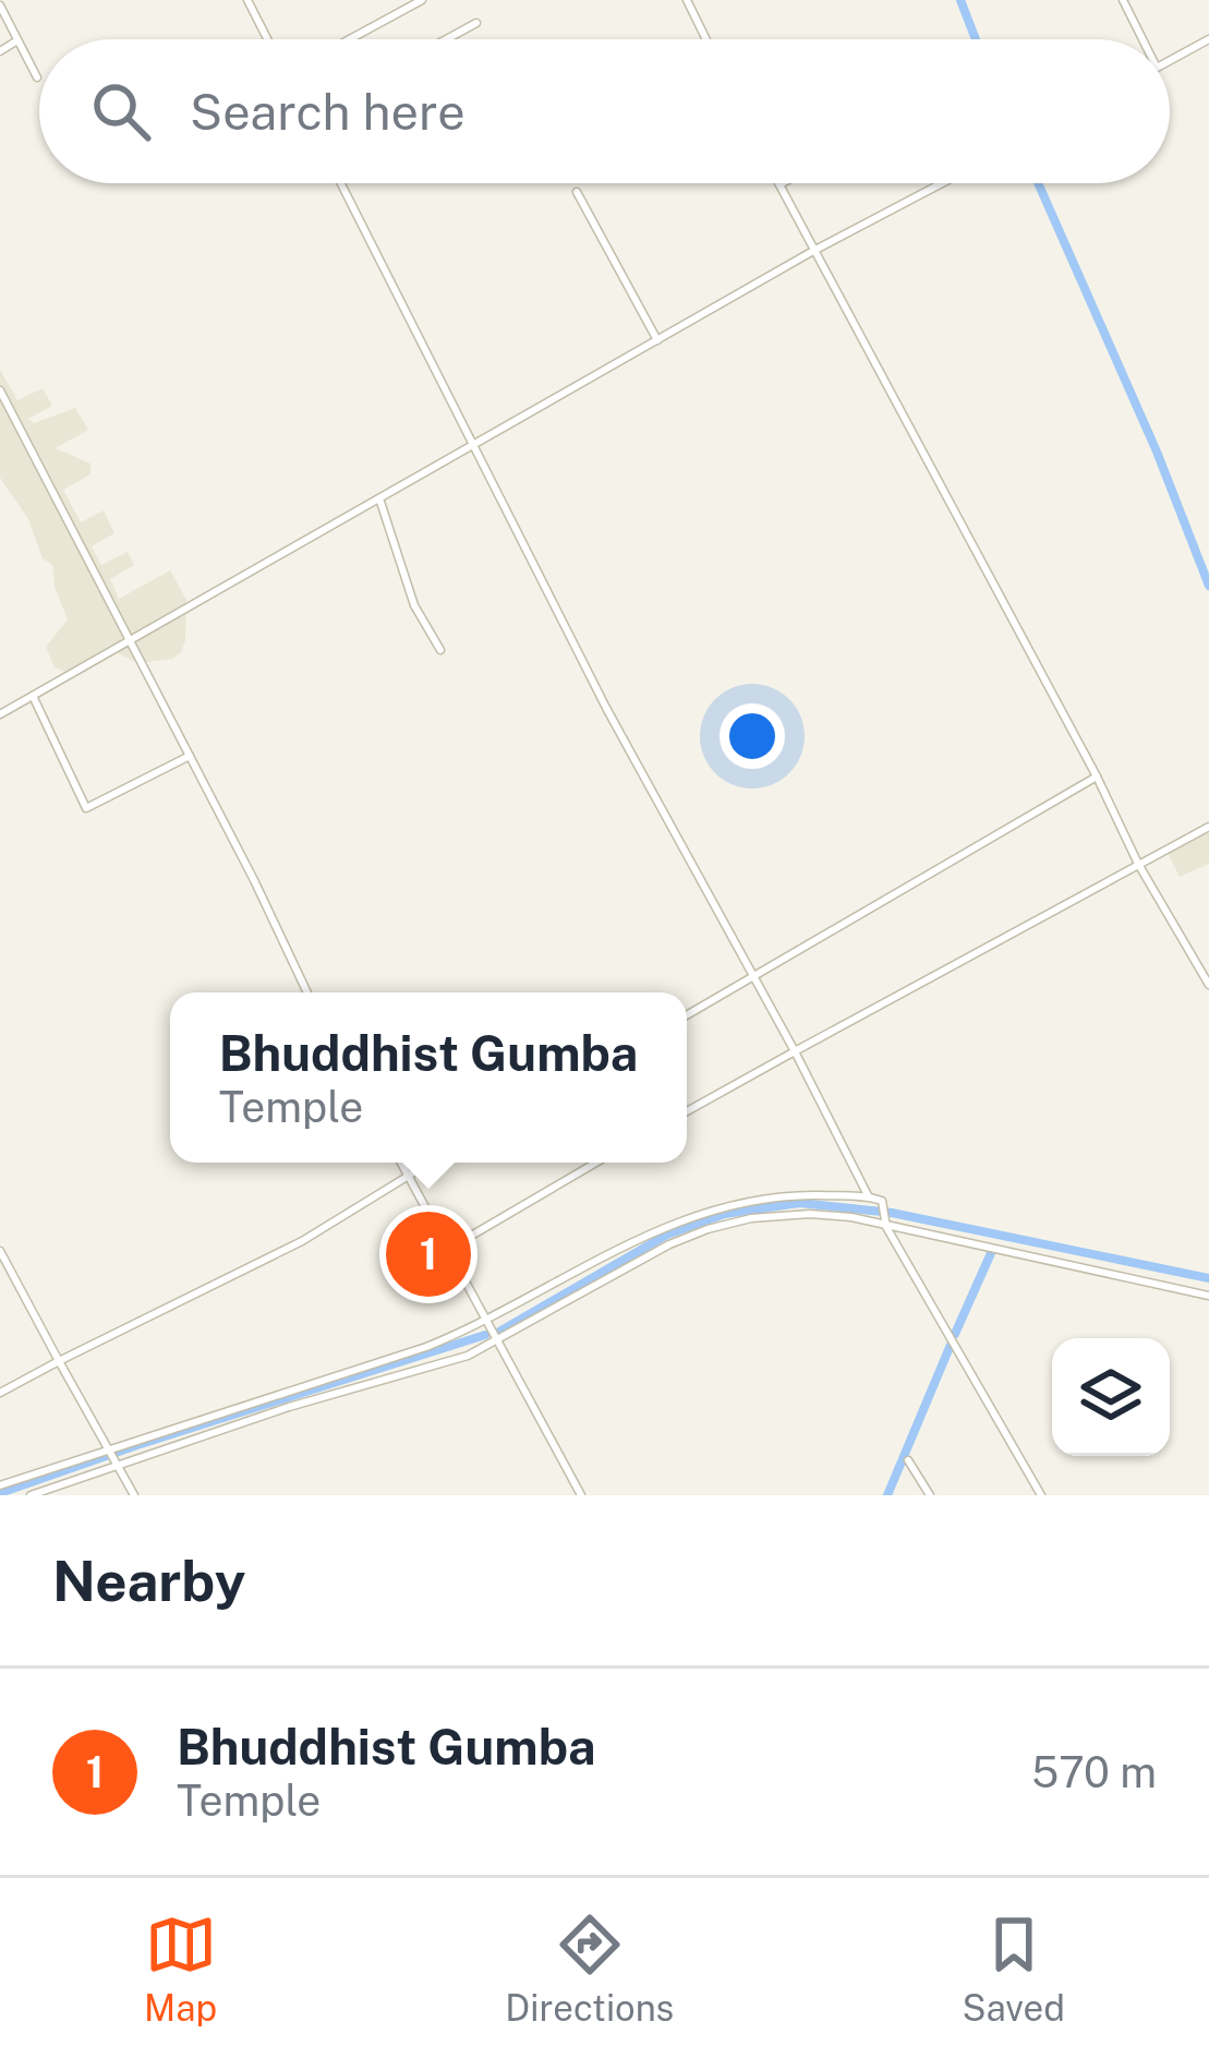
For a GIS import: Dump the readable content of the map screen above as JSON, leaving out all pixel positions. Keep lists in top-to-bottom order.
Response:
{
  "page": {
    "search": "Search here",
    "popup": ["Bhuddhist Gumba", "Temple"],
    "pins": "1",
    "heading": "Nearby",
    "list": [
      {
        "mark": "1",
        "name": "Bhuddhist Gumba",
        "note": "Temple",
        "value": "570 m"
      }
    ],
    "nav": ["Map", "Directions", "Saved"]
  }
}
